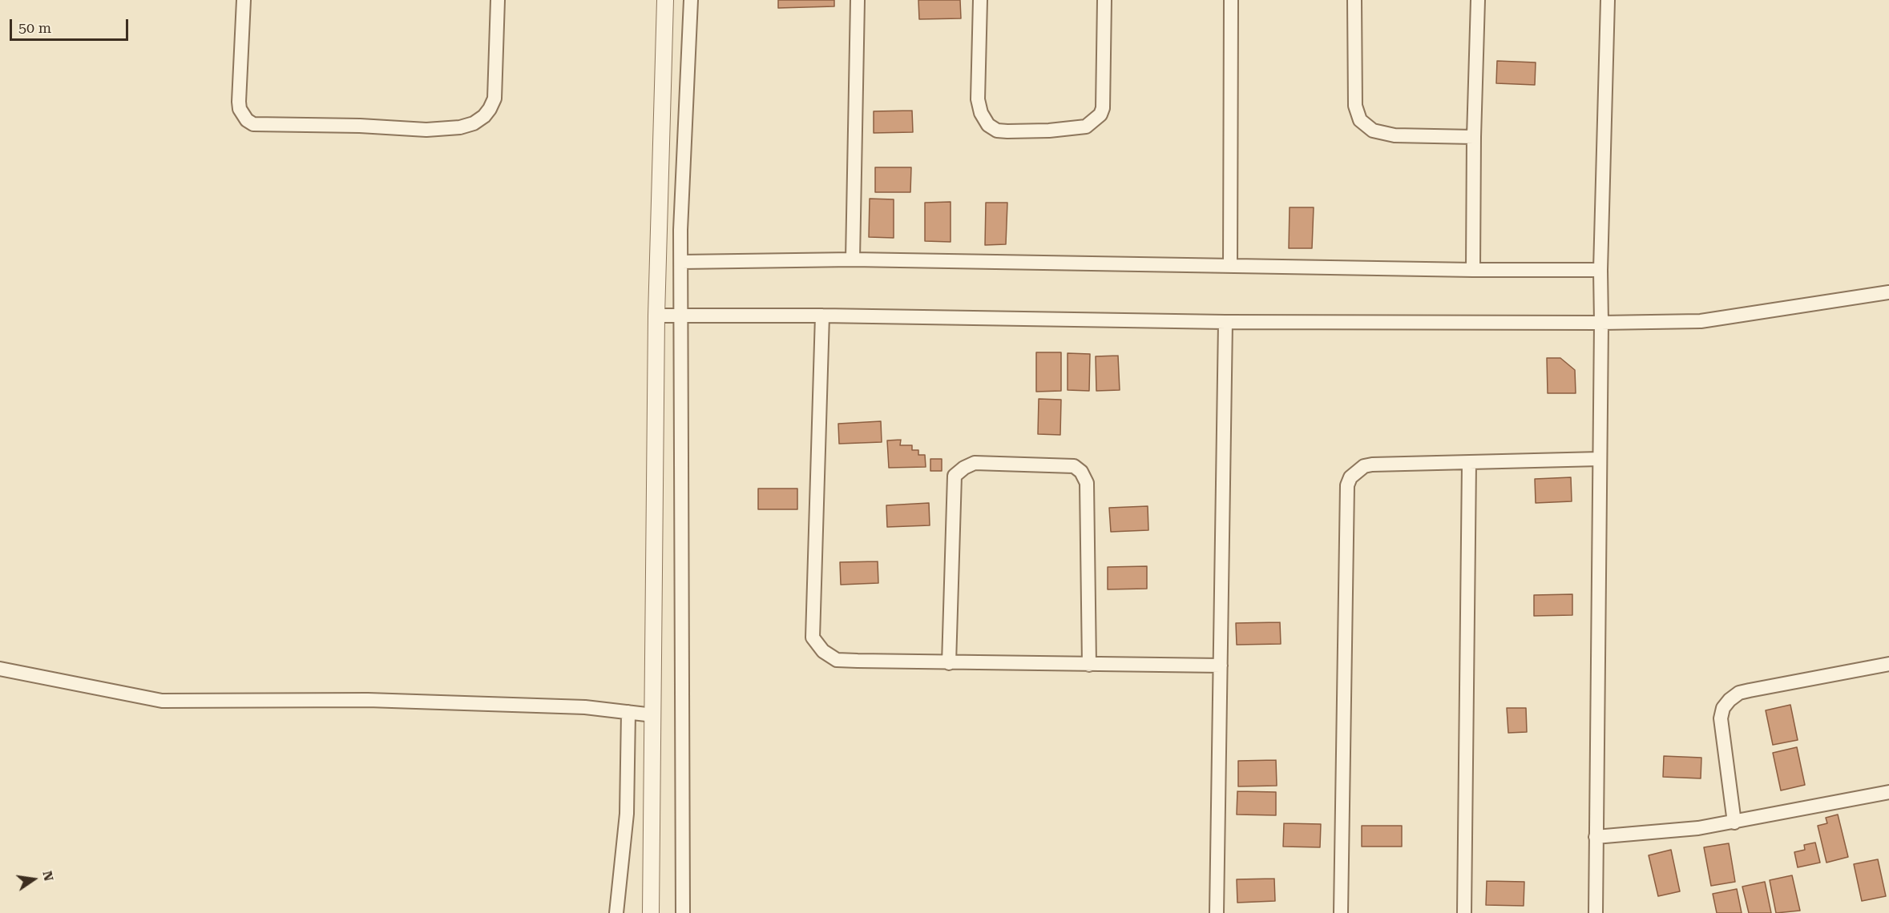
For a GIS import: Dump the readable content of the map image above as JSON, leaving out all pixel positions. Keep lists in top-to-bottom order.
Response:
{
  "scale_bar": "50 m",
  "north": "right"
}
